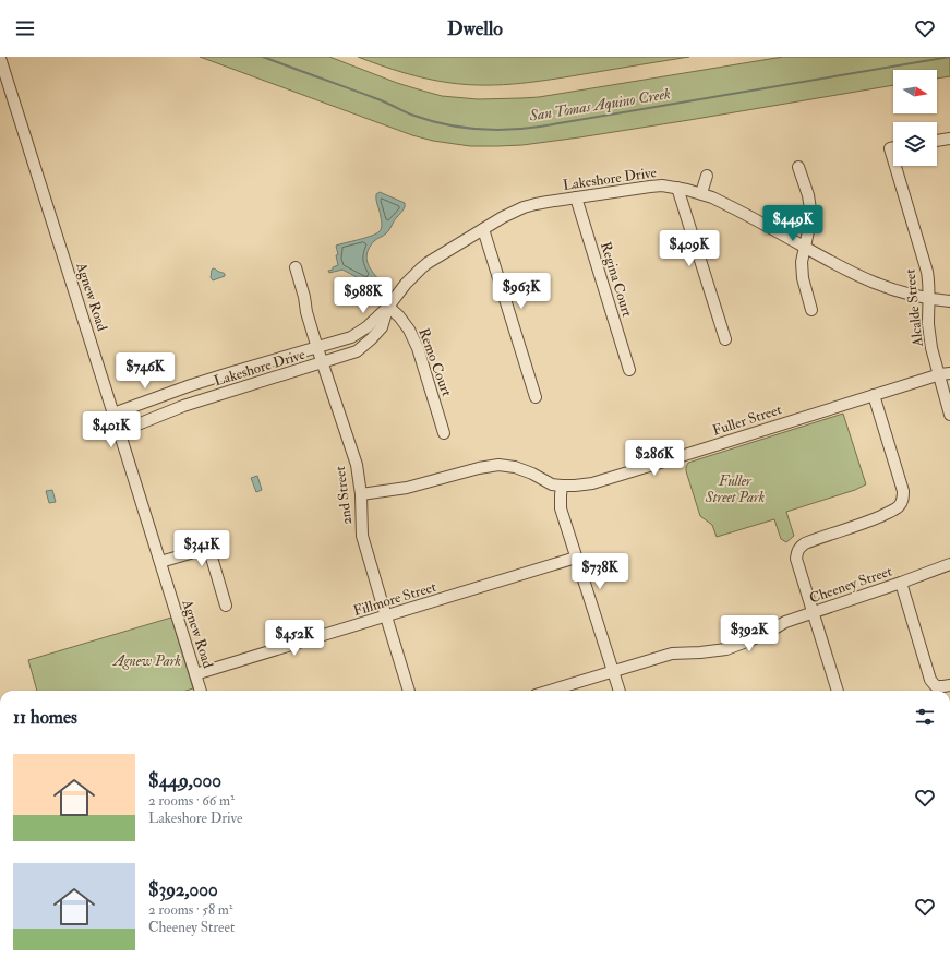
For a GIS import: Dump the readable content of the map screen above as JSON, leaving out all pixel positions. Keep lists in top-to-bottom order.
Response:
{
  "streets": {
    "street": [
      "Lakeshore Drive",
      "Regina Court",
      "Agnew Road",
      "Alcalde Street",
      "Remo Court",
      "Fuller Street",
      "2nd Street",
      "Cheeney Street",
      "Fillmore Street"
    ]
  },
  "crossings": [
    ["Lakeshore Drive", "Regina Court"],
    ["Lakeshore Drive", "Agnew Road"],
    ["Lakeshore Drive", "Alcalde Street"],
    ["Lakeshore Drive", "Remo Court"],
    ["Lakeshore Drive", "2nd Street"],
    ["Agnew Road", "Fillmore Street"],
    ["Alcalde Street", "Fuller Street"],
    ["Fuller Street", "2nd Street"],
    ["2nd Street", "Fillmore Street"]
  ],
  "water": ["San Tomas Aquino Creek"],
  "parks": ["Fuller Street Park", "Agnew Park"],
  "north": "right",
  "page": {
    "header": "Dwello",
    "price": [
      "$449K",
      "$409K",
      "$963K",
      "$988K",
      "$746K",
      "$401K",
      "$286K",
      "$341K",
      "$738K",
      "$392K",
      "$452K"
    ],
    "heading": "11 homes",
    "list": [
      {
        "name": "$449,000",
        "note": "2 rooms · 66 m² · Lakeshore Drive"
      },
      {
        "name": "$392,000",
        "note": "2 rooms · 58 m² · Cheeney Street"
      }
    ]
  }
}
